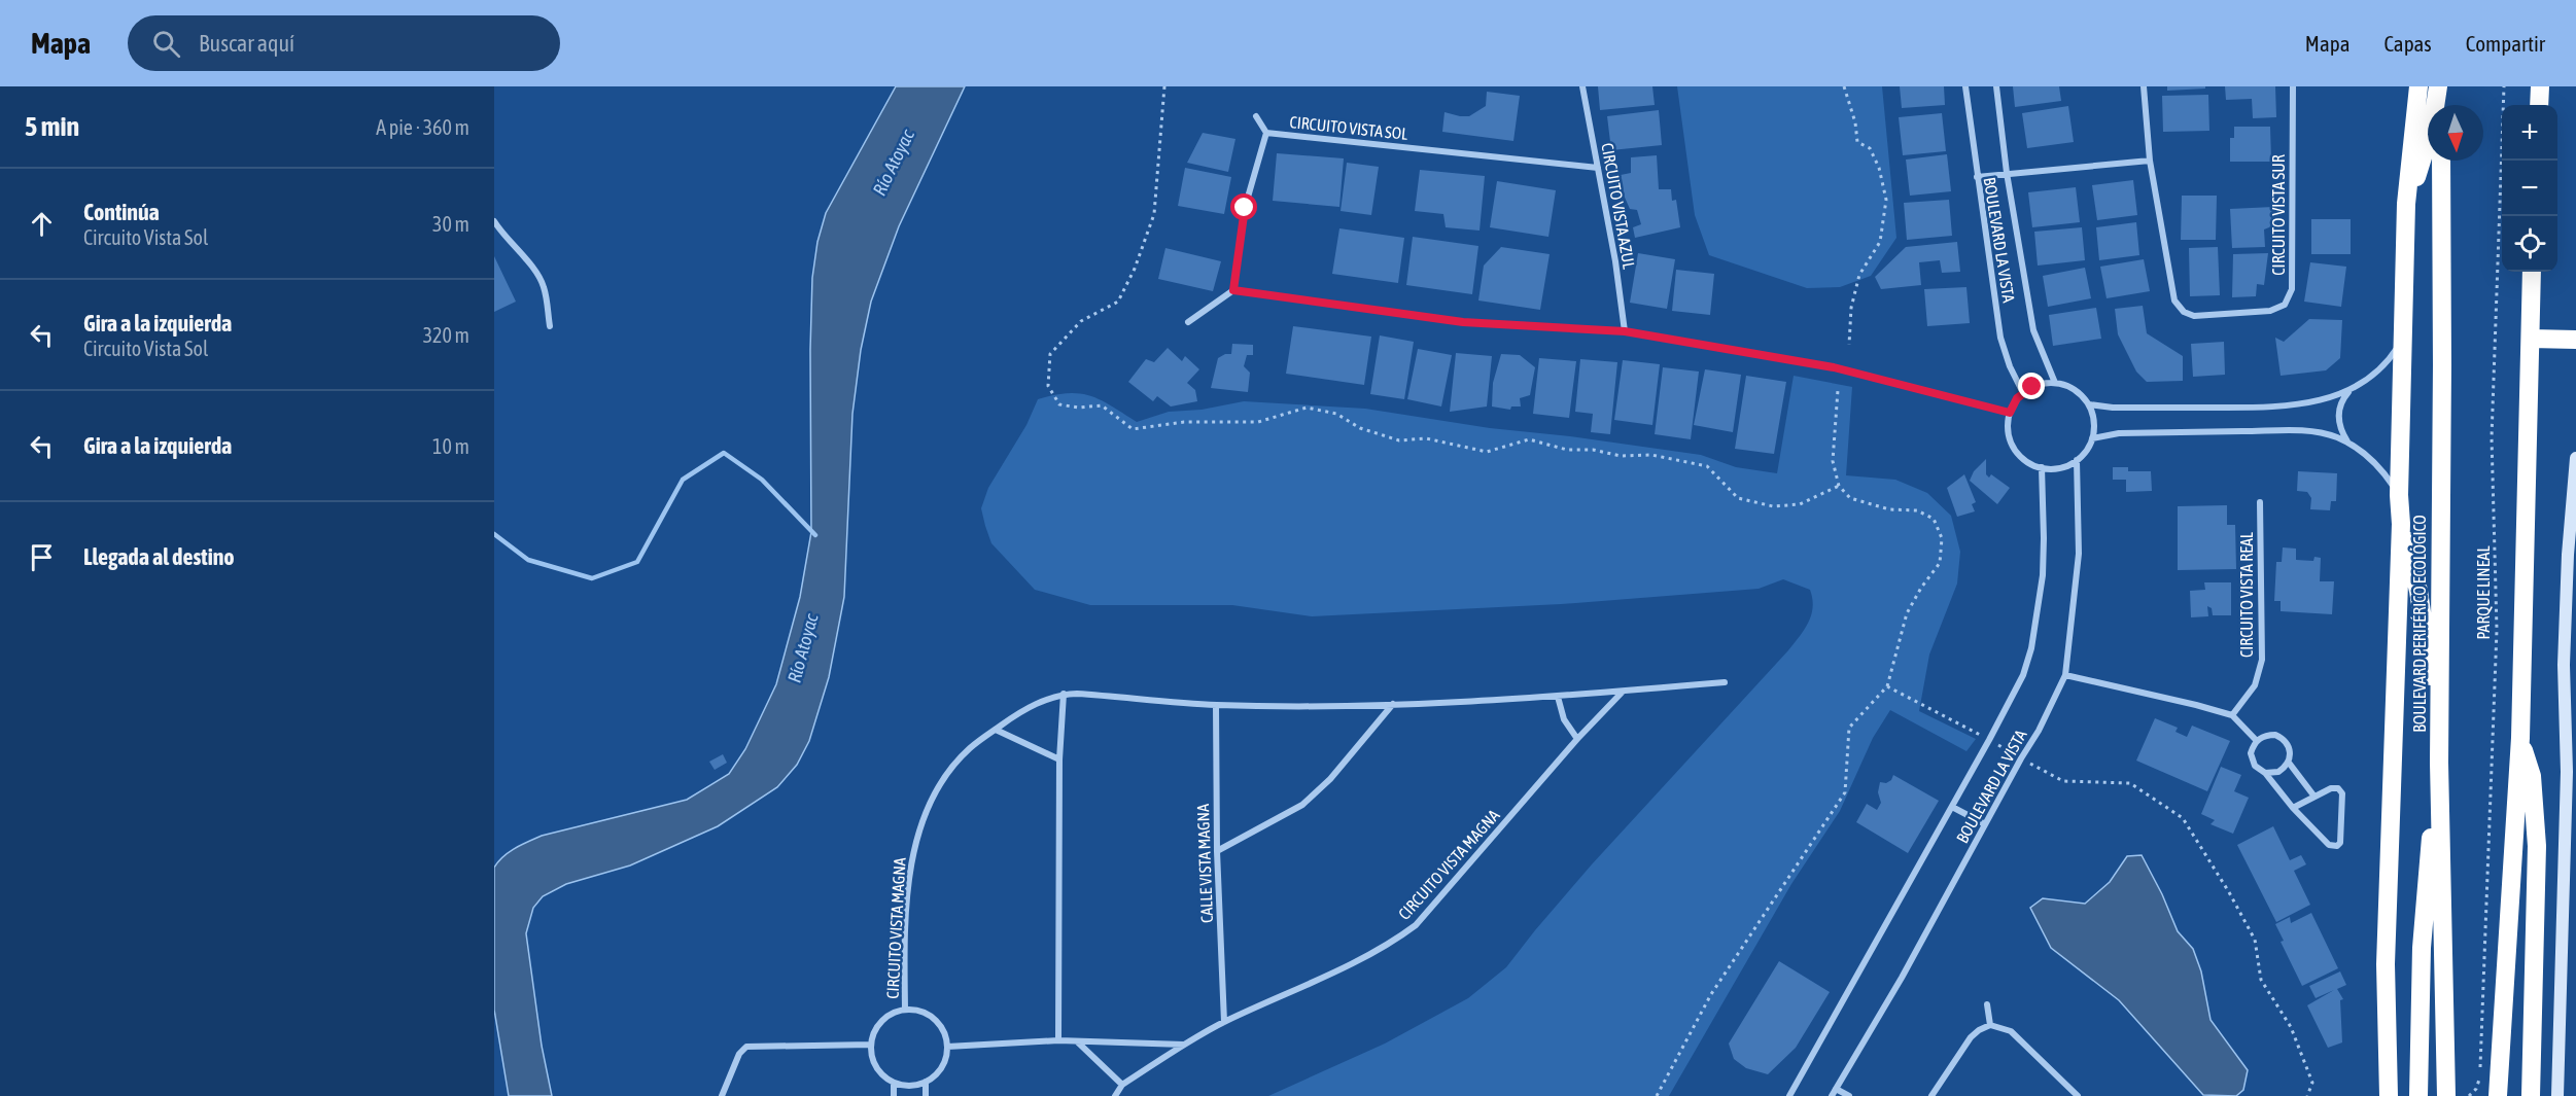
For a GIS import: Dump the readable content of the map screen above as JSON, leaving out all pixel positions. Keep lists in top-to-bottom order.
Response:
{
  "streets": {
    "highway": ["BOULEVARD PERIFÉRICO ECOLÓGICO"],
    "street": [
      "CIRCUITO VISTA SOL",
      "CIRCUITO VISTA AZUL",
      "CIRCUITO VISTA SUR",
      "BOULEVARD LA VISTA",
      "CIRCUITO VISTA REAL",
      "CALLE VISTA MAGNA",
      "CIRCUITO VISTA MAGNA"
    ],
    "path": ["PARQUE LINEAL"]
  },
  "crossings": [
    ["CIRCUITO VISTA SOL", "CIRCUITO VISTA AZUL"],
    ["CALLE VISTA MAGNA", "CIRCUITO VISTA MAGNA"]
  ],
  "water": ["Río Atoyac"],
  "north": "bottom",
  "page": {
    "header": "Mapa",
    "search": "Buscar aquí",
    "nav": ["Mapa", "Capas", "Compartir"],
    "heading": ["5 min", "A pie · 360 m"],
    "map_buttons": ["+", "−"],
    "list": [
      ["Continúa", "Circuito Vista Sol", "30 m"],
      ["Gira a la izquierda", "Circuito Vista Sol", "320 m"],
      ["Gira a la izquierda", "10 m"],
      "Llegada al destino"
    ]
  }
}
